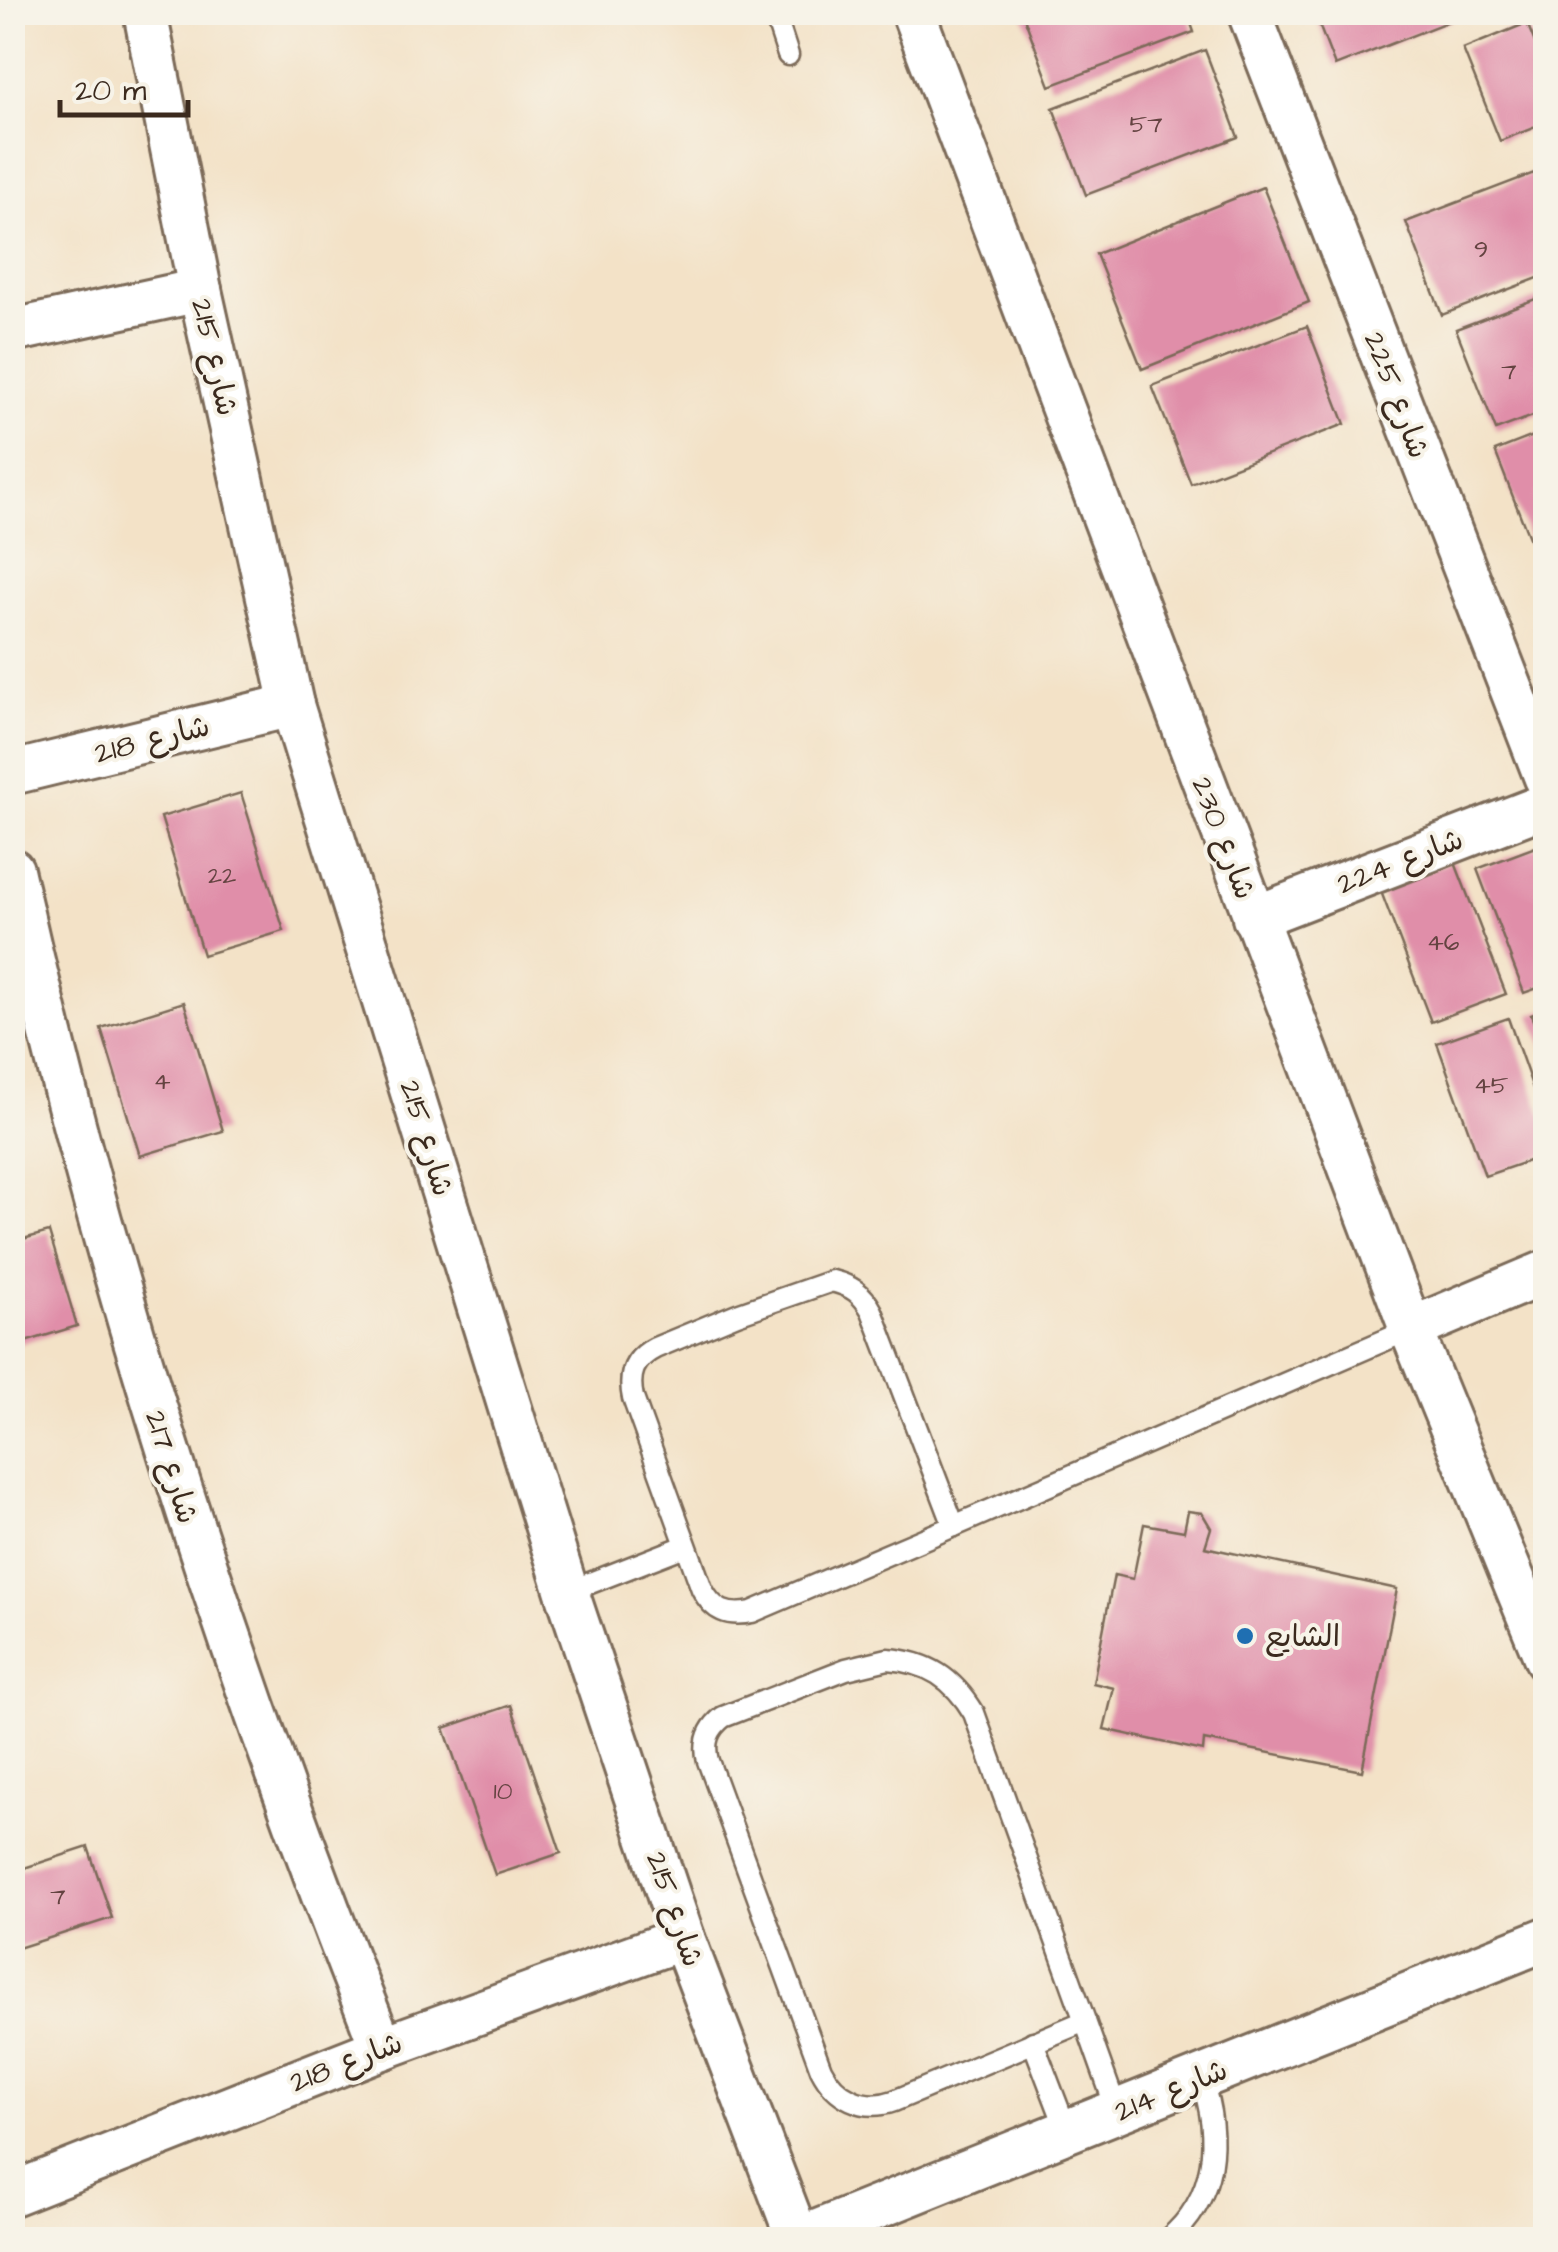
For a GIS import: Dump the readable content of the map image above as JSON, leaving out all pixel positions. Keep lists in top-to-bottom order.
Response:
{
  "streets": {
    "street": [
      "شارع 215",
      "شارع 225",
      "شارع 218",
      "شارع 230",
      "شارع 224",
      "شارع 217",
      "شارع 214"
    ]
  },
  "crossings": [
    ["شارع 215", "شارع 218"],
    ["شارع 215", "شارع 214"],
    ["شارع 218", "شارع 217"],
    ["شارع 230", "شارع 224"]
  ],
  "places": ["الشايع"],
  "house_numbers": [
    "57",
    "9",
    "7",
    "22",
    "46",
    "4",
    "45",
    "10",
    "7"
  ],
  "scale_bar": "20 m"
}
